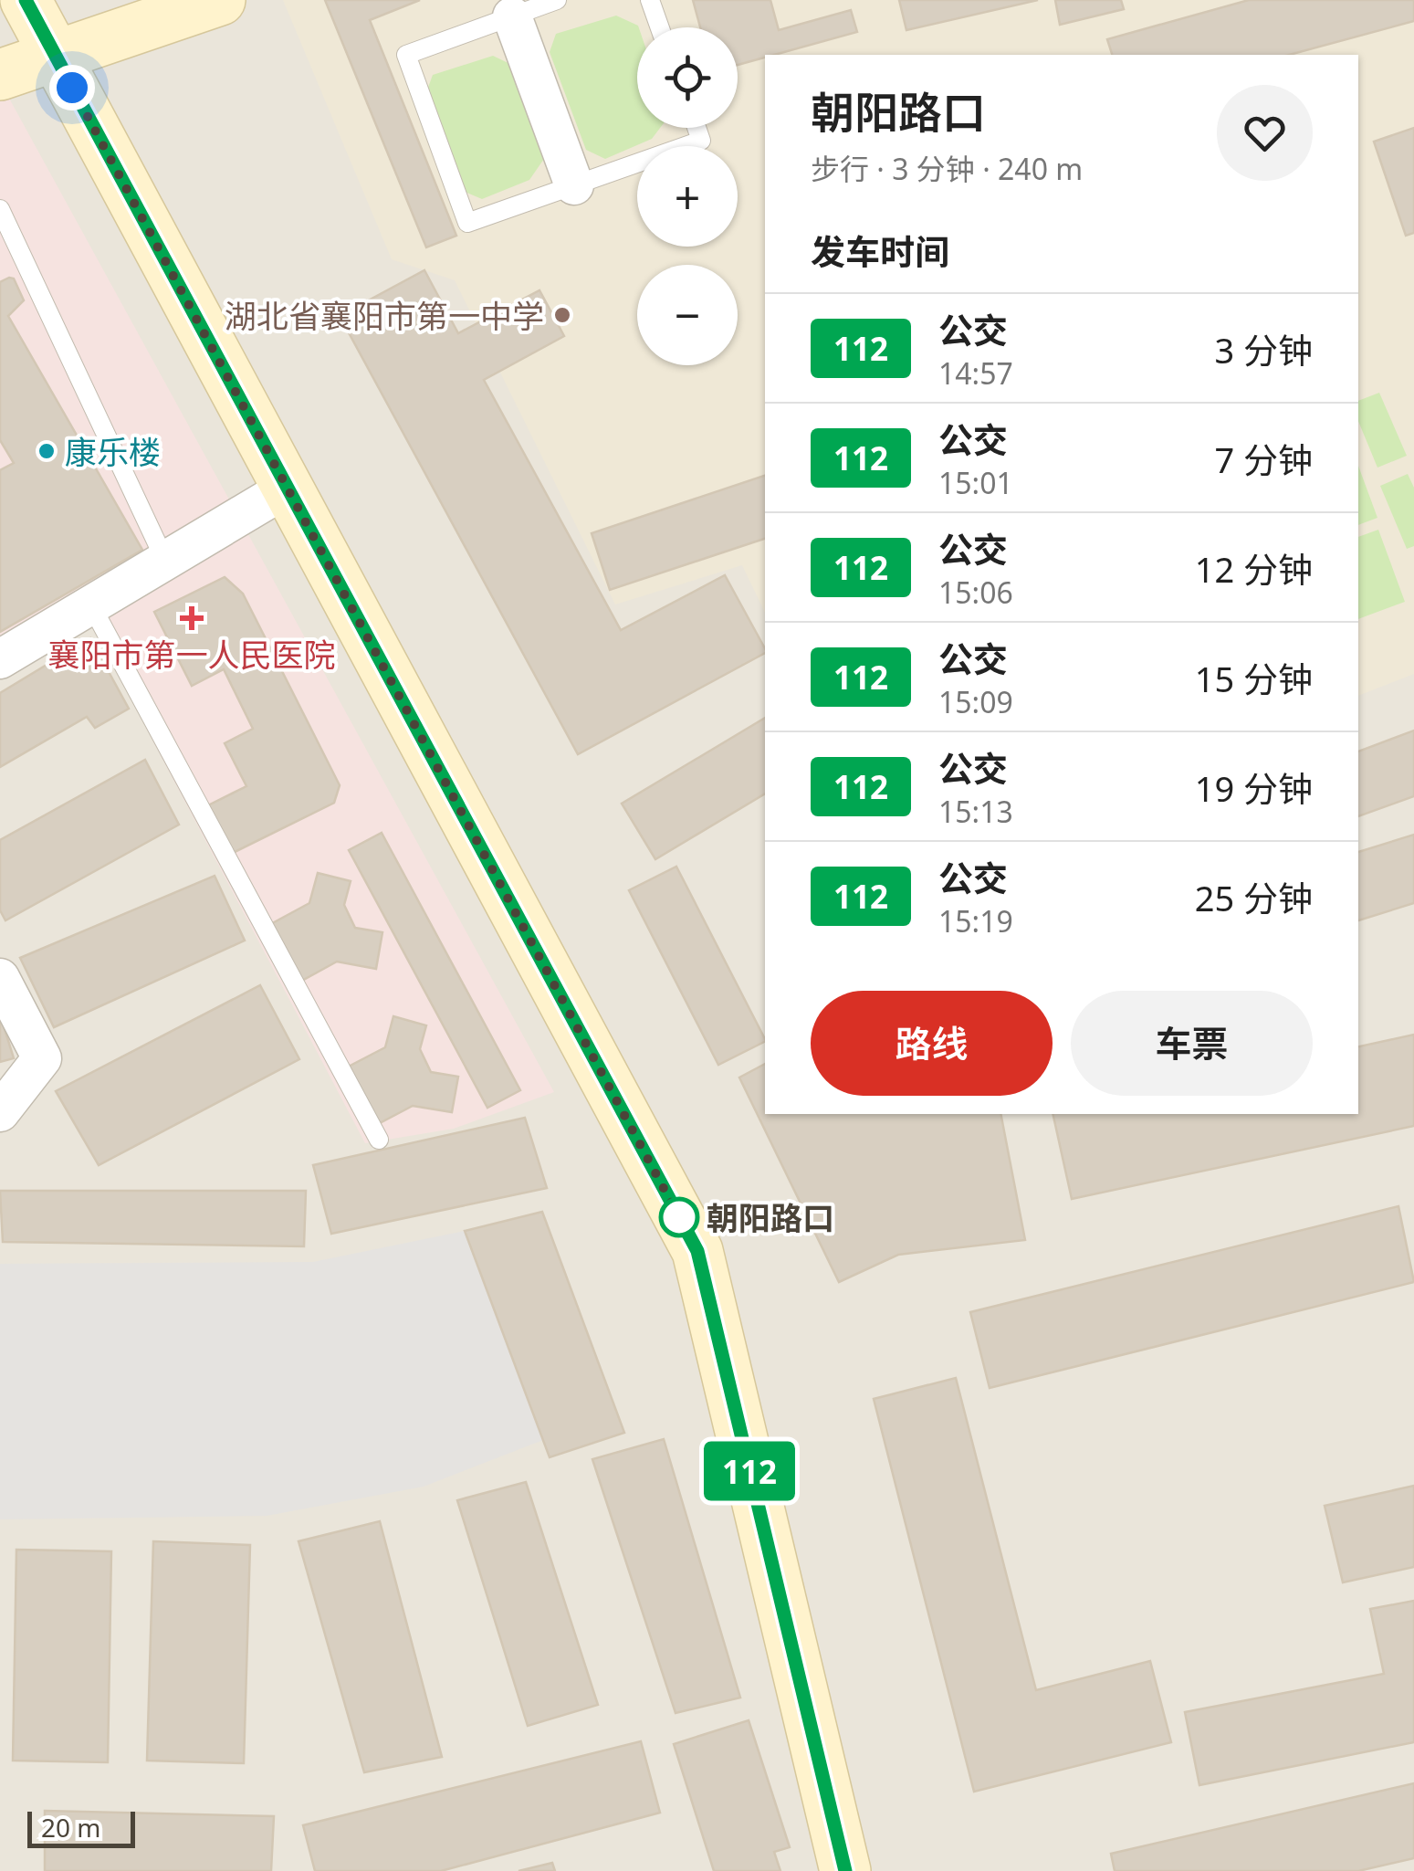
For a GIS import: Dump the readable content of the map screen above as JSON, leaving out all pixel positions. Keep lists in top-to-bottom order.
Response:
{
  "places": {
    "other": ["湖北省襄阳市第一中学", "康乐楼", "朝阳路口"],
    "health": ["襄阳市第一人民医院"]
  },
  "lines": ["bus line 112"],
  "scale_bar": "20 m",
  "page": {
    "on_map": "112",
    "map_buttons": ["+", "−"],
    "heading": [
      ["朝阳路口", "步行 · 3 分钟 · 240 m"],
      "发车时间"
    ],
    "list": [
      {
        "mark": "112",
        "name": "公交",
        "note": "14:57",
        "value": "3 分钟"
      },
      {
        "mark": "112",
        "name": "公交",
        "note": "15:01",
        "value": "7 分钟"
      },
      {
        "mark": "112",
        "name": "公交",
        "note": "15:06",
        "value": "12 分钟"
      },
      {
        "mark": "112",
        "name": "公交",
        "note": "15:09",
        "value": "15 分钟"
      },
      {
        "mark": "112",
        "name": "公交",
        "note": "15:13",
        "value": "19 分钟"
      },
      {
        "mark": "112",
        "name": "公交",
        "note": "15:19",
        "value": "25 分钟"
      }
    ],
    "buttons": ["路线", "车票"],
    "scale": "20 m"
  }
}
